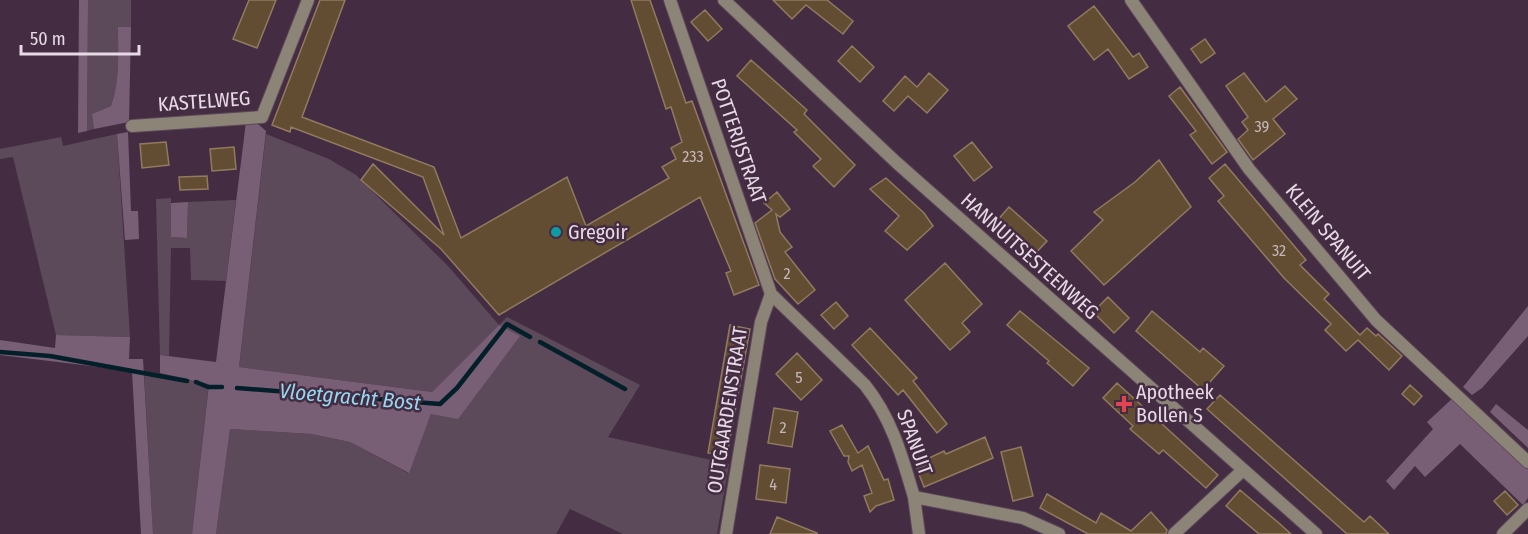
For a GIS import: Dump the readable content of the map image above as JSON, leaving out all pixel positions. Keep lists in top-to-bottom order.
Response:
{
  "streets": {
    "street": [
      "KASTELWEG",
      "POTTERIJSTRAAT",
      "KLEIN SPANUIT",
      "HANNUITSESTEENWEG",
      "OUTGAARDENSTRAAT",
      "SPANUIT"
    ]
  },
  "crossings": [
    ["POTTERIJSTRAAT", "OUTGAARDENSTRAAT"],
    ["POTTERIJSTRAAT", "SPANUIT"],
    ["OUTGAARDENSTRAAT", "SPANUIT"]
  ],
  "water": ["Vloetgracht Bost"],
  "places": {
    "other": ["Gregoir"],
    "health": ["Apotheek Bollen S"]
  },
  "house_numbers": [
    "39",
    "233",
    "32",
    "2",
    "5",
    "2",
    "4"
  ],
  "scale_bar": "50 m"
}
